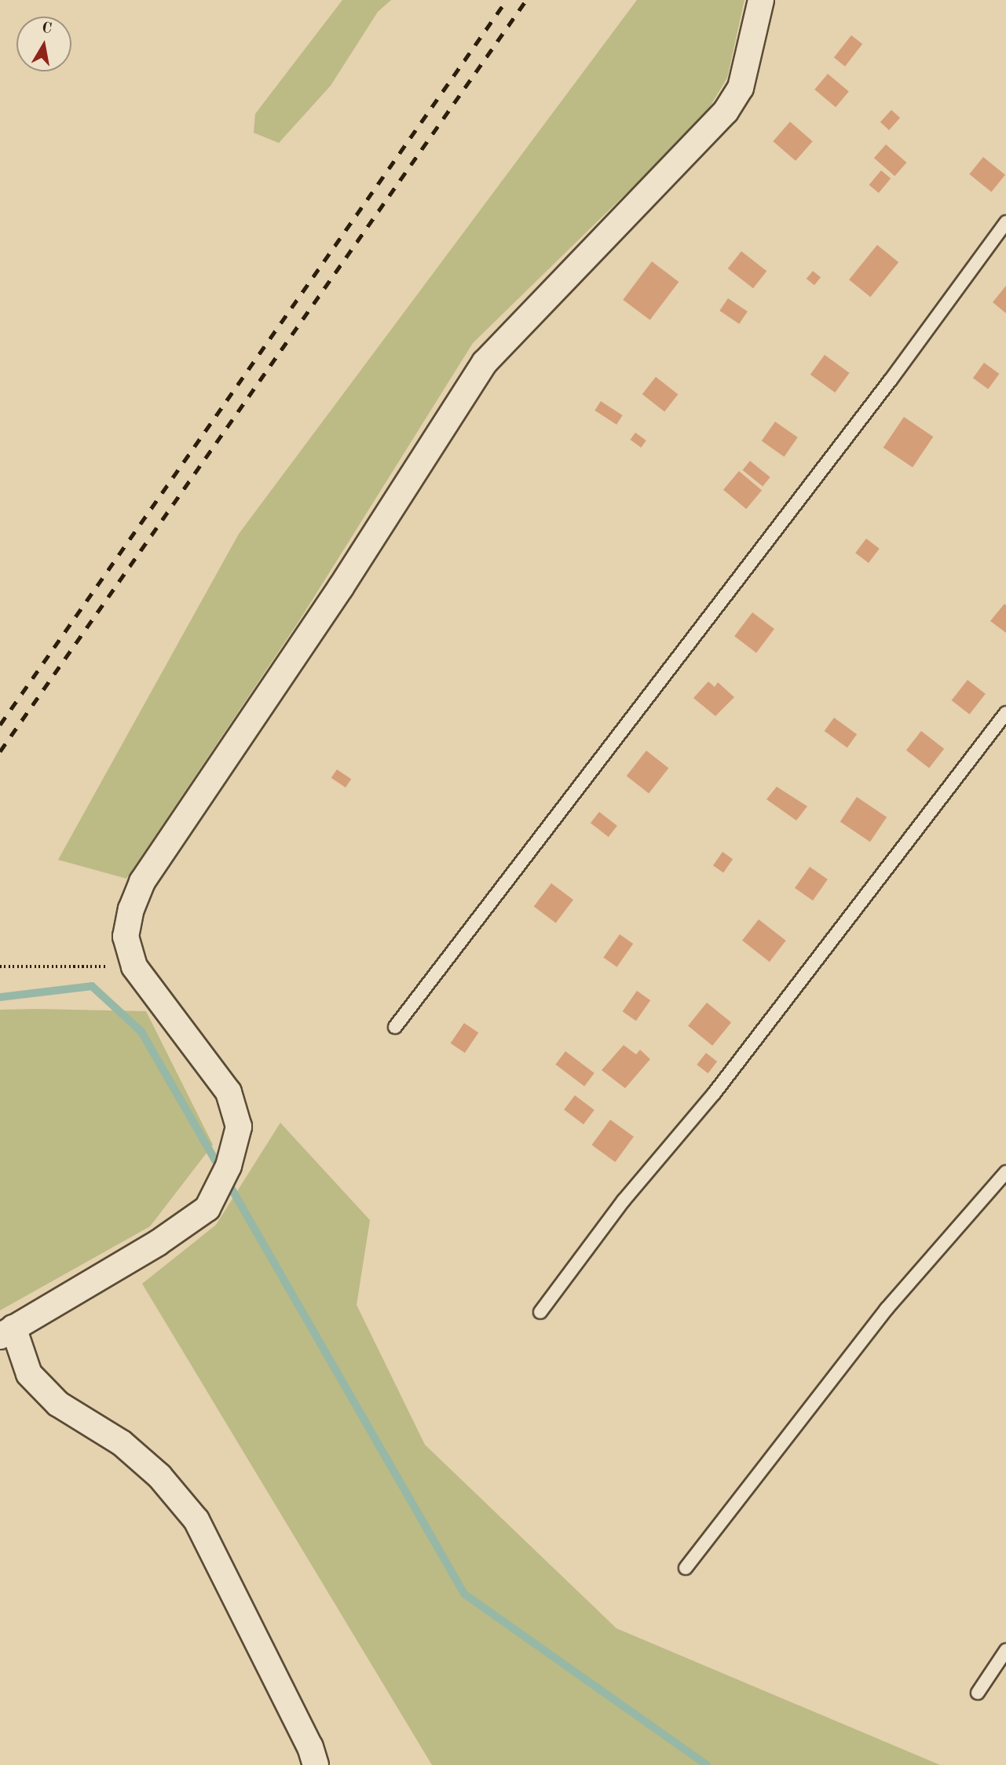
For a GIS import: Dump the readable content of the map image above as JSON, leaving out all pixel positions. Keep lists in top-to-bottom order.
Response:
{
  "north": "top"
}
